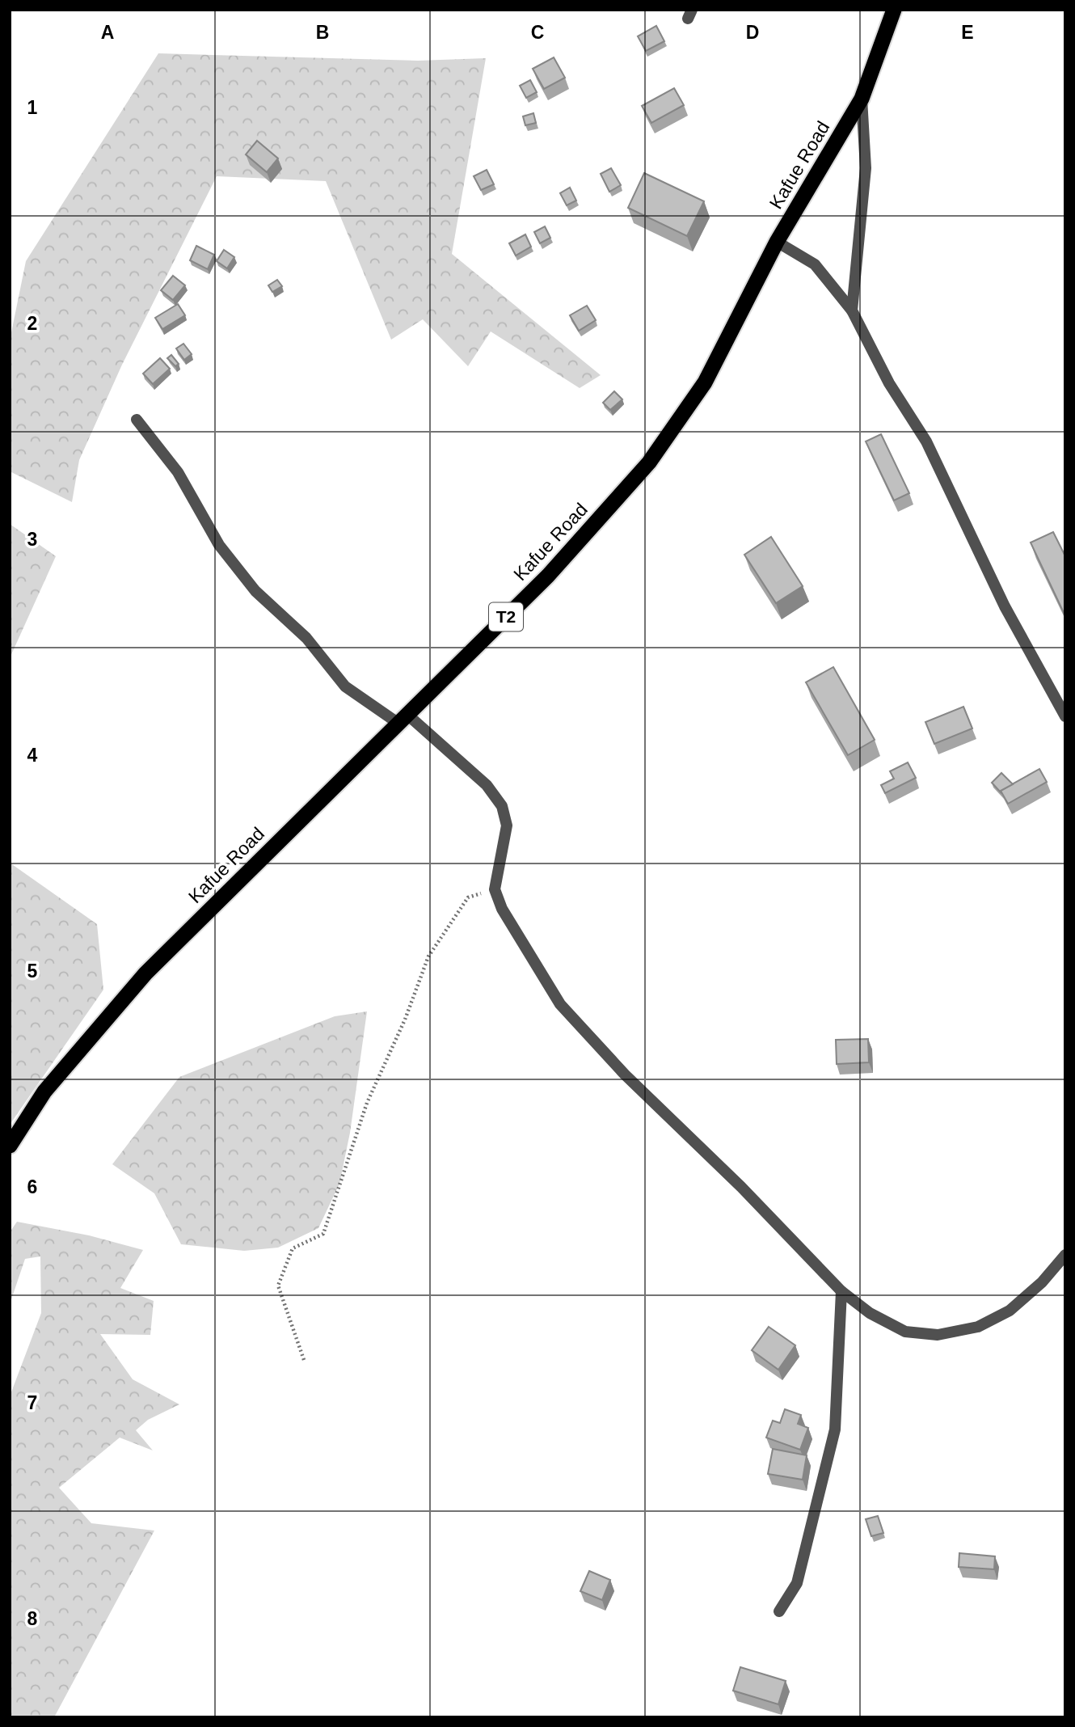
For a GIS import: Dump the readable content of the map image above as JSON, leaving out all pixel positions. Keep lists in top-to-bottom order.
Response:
{
  "streets": {
    "highway": ["Kafue Road", "T2"]
  },
  "grid": {
    "columns": [
      "A",
      "B",
      "C",
      "D",
      "E"
    ],
    "rows": [
      "1",
      "2",
      "3",
      "4",
      "5",
      "6",
      "7",
      "8"
    ]
  }
}
